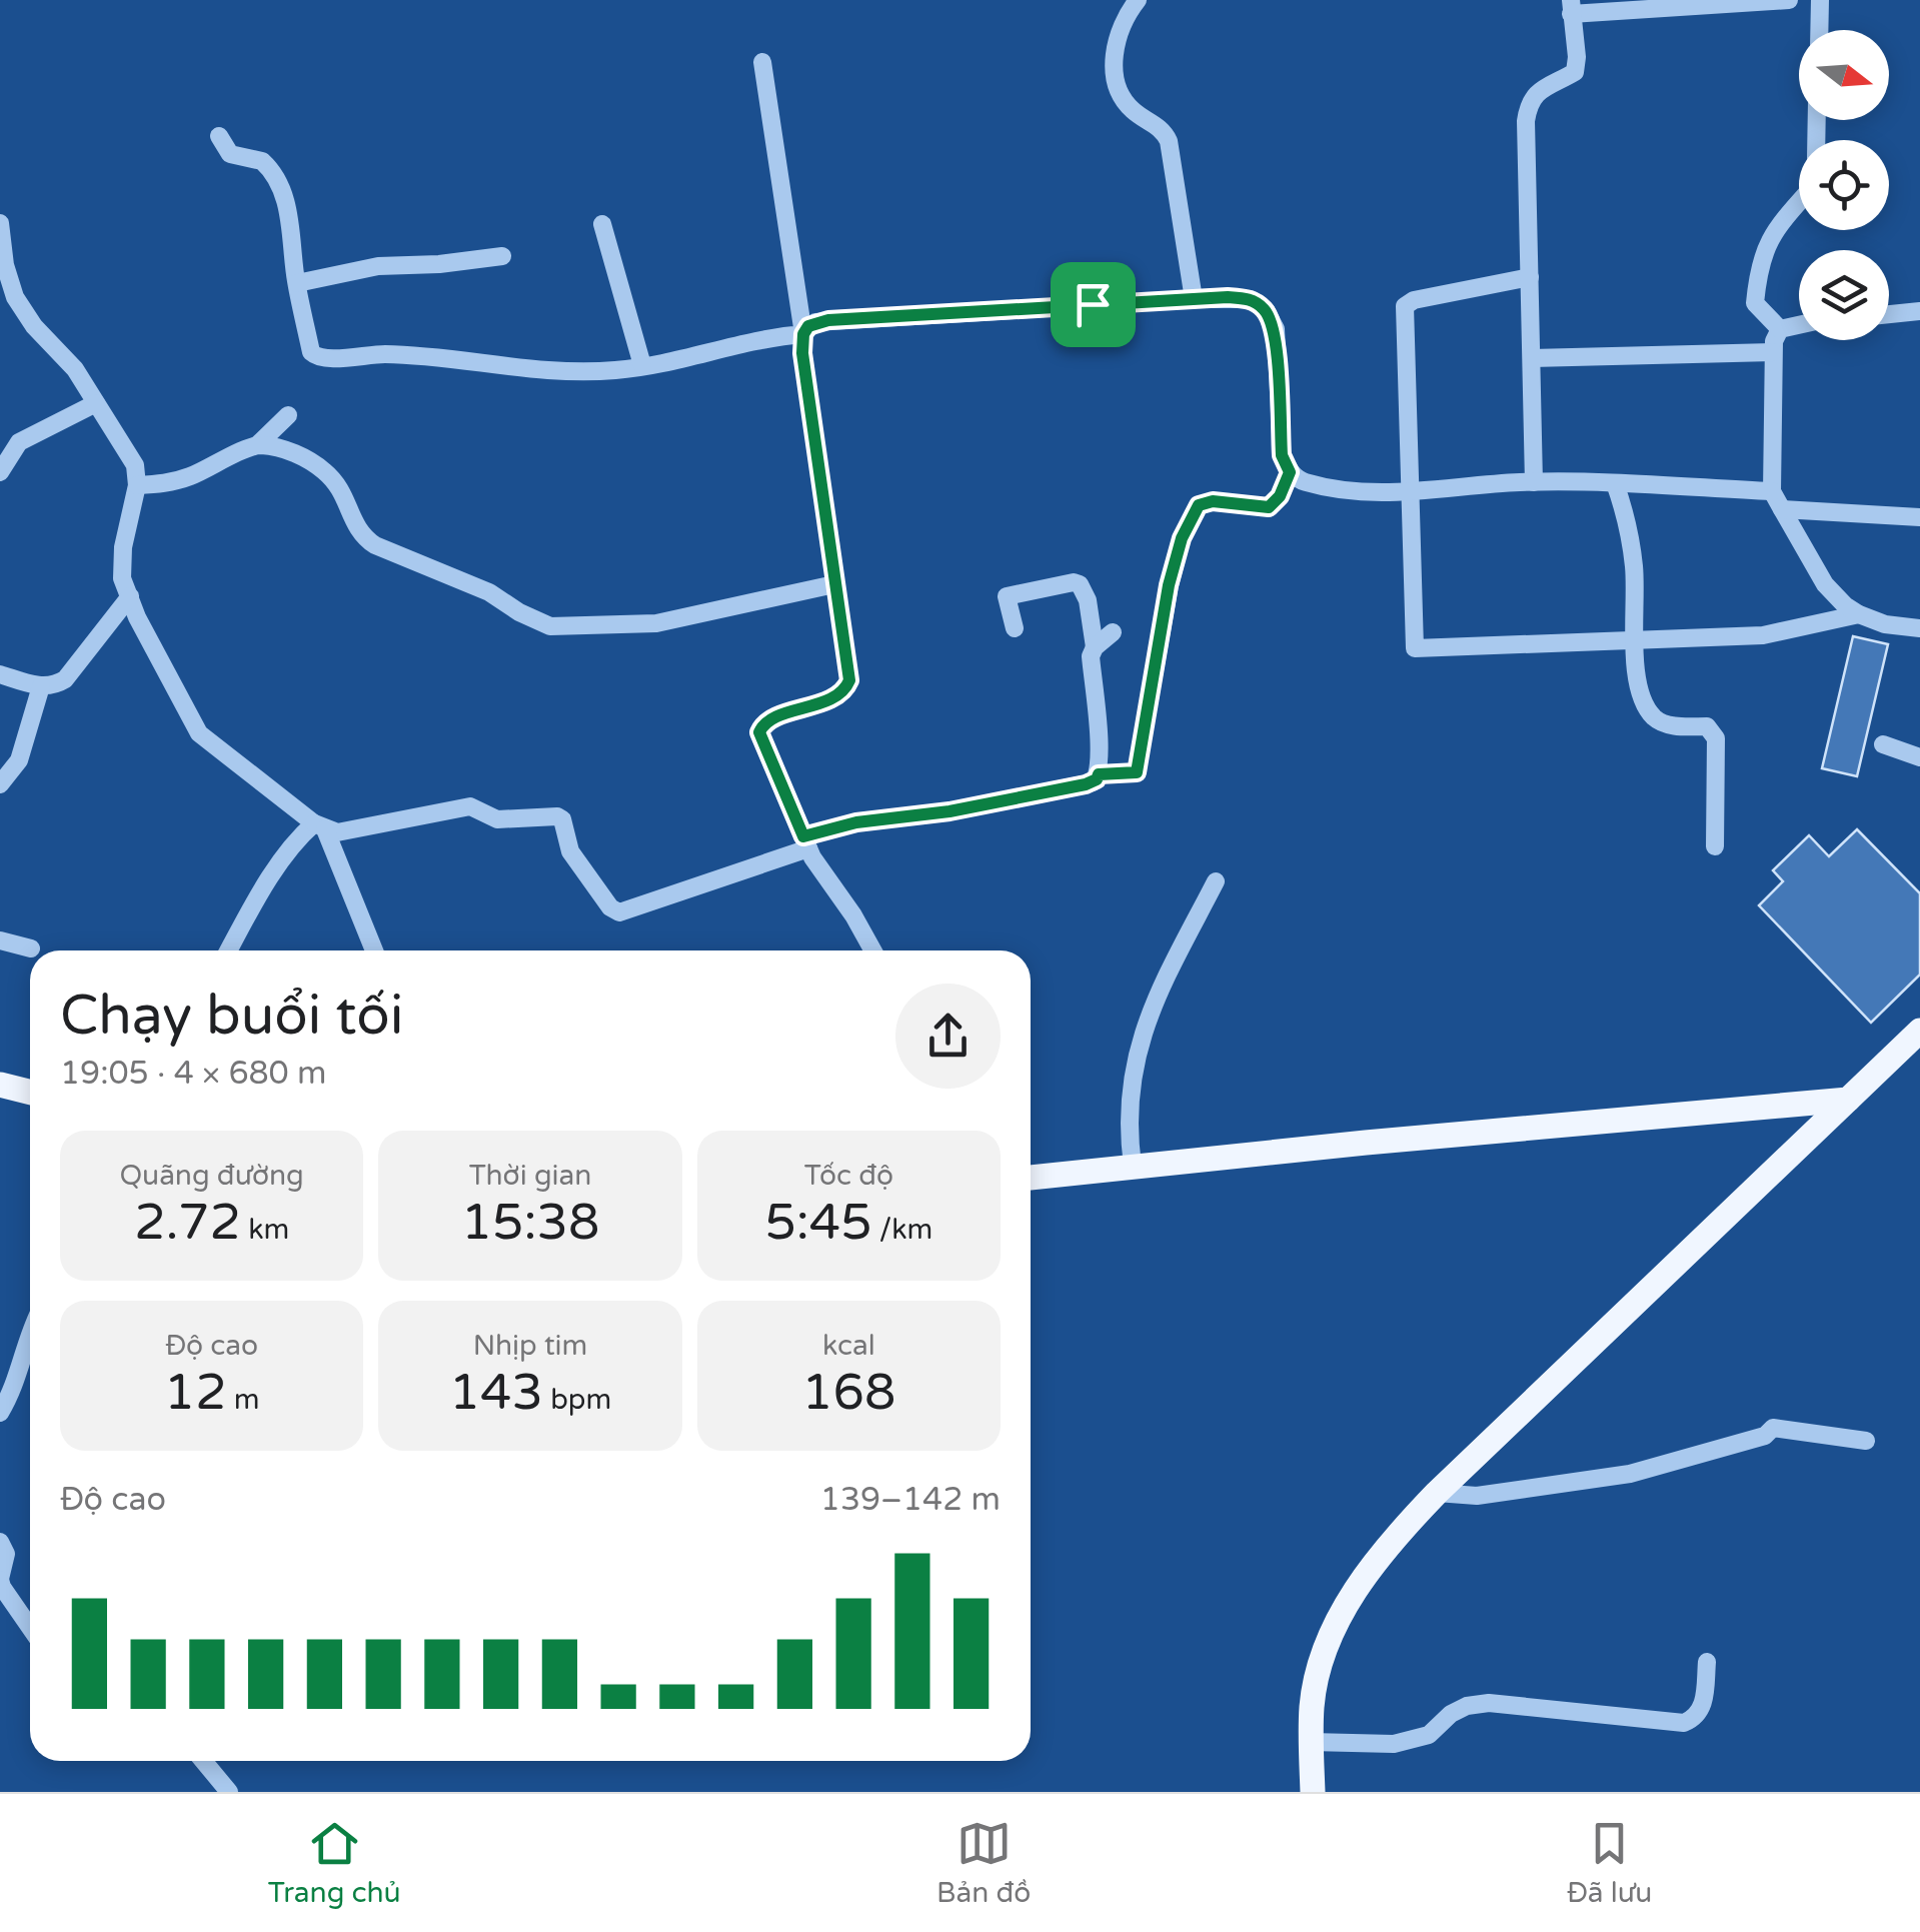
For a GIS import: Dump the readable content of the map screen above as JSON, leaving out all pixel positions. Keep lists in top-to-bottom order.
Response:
{
  "north": "right",
  "page": {
    "heading": ["Chạy buổi tối", "19:05 · 4 × 680 m"],
    "stats": [
      ["Quãng đường", "2.72 km"],
      ["Thời gian", "15:38"],
      ["Tốc độ", "5:45 /km"],
      ["Độ cao", "12 m"],
      ["Nhịp tim", "143 bpm"],
      ["kcal", "168"]
    ],
    "chart": ["Độ cao", "139–142 m"],
    "tabs": ["Trang chủ", "Bản đồ", "Đã lưu"]
  }
}
